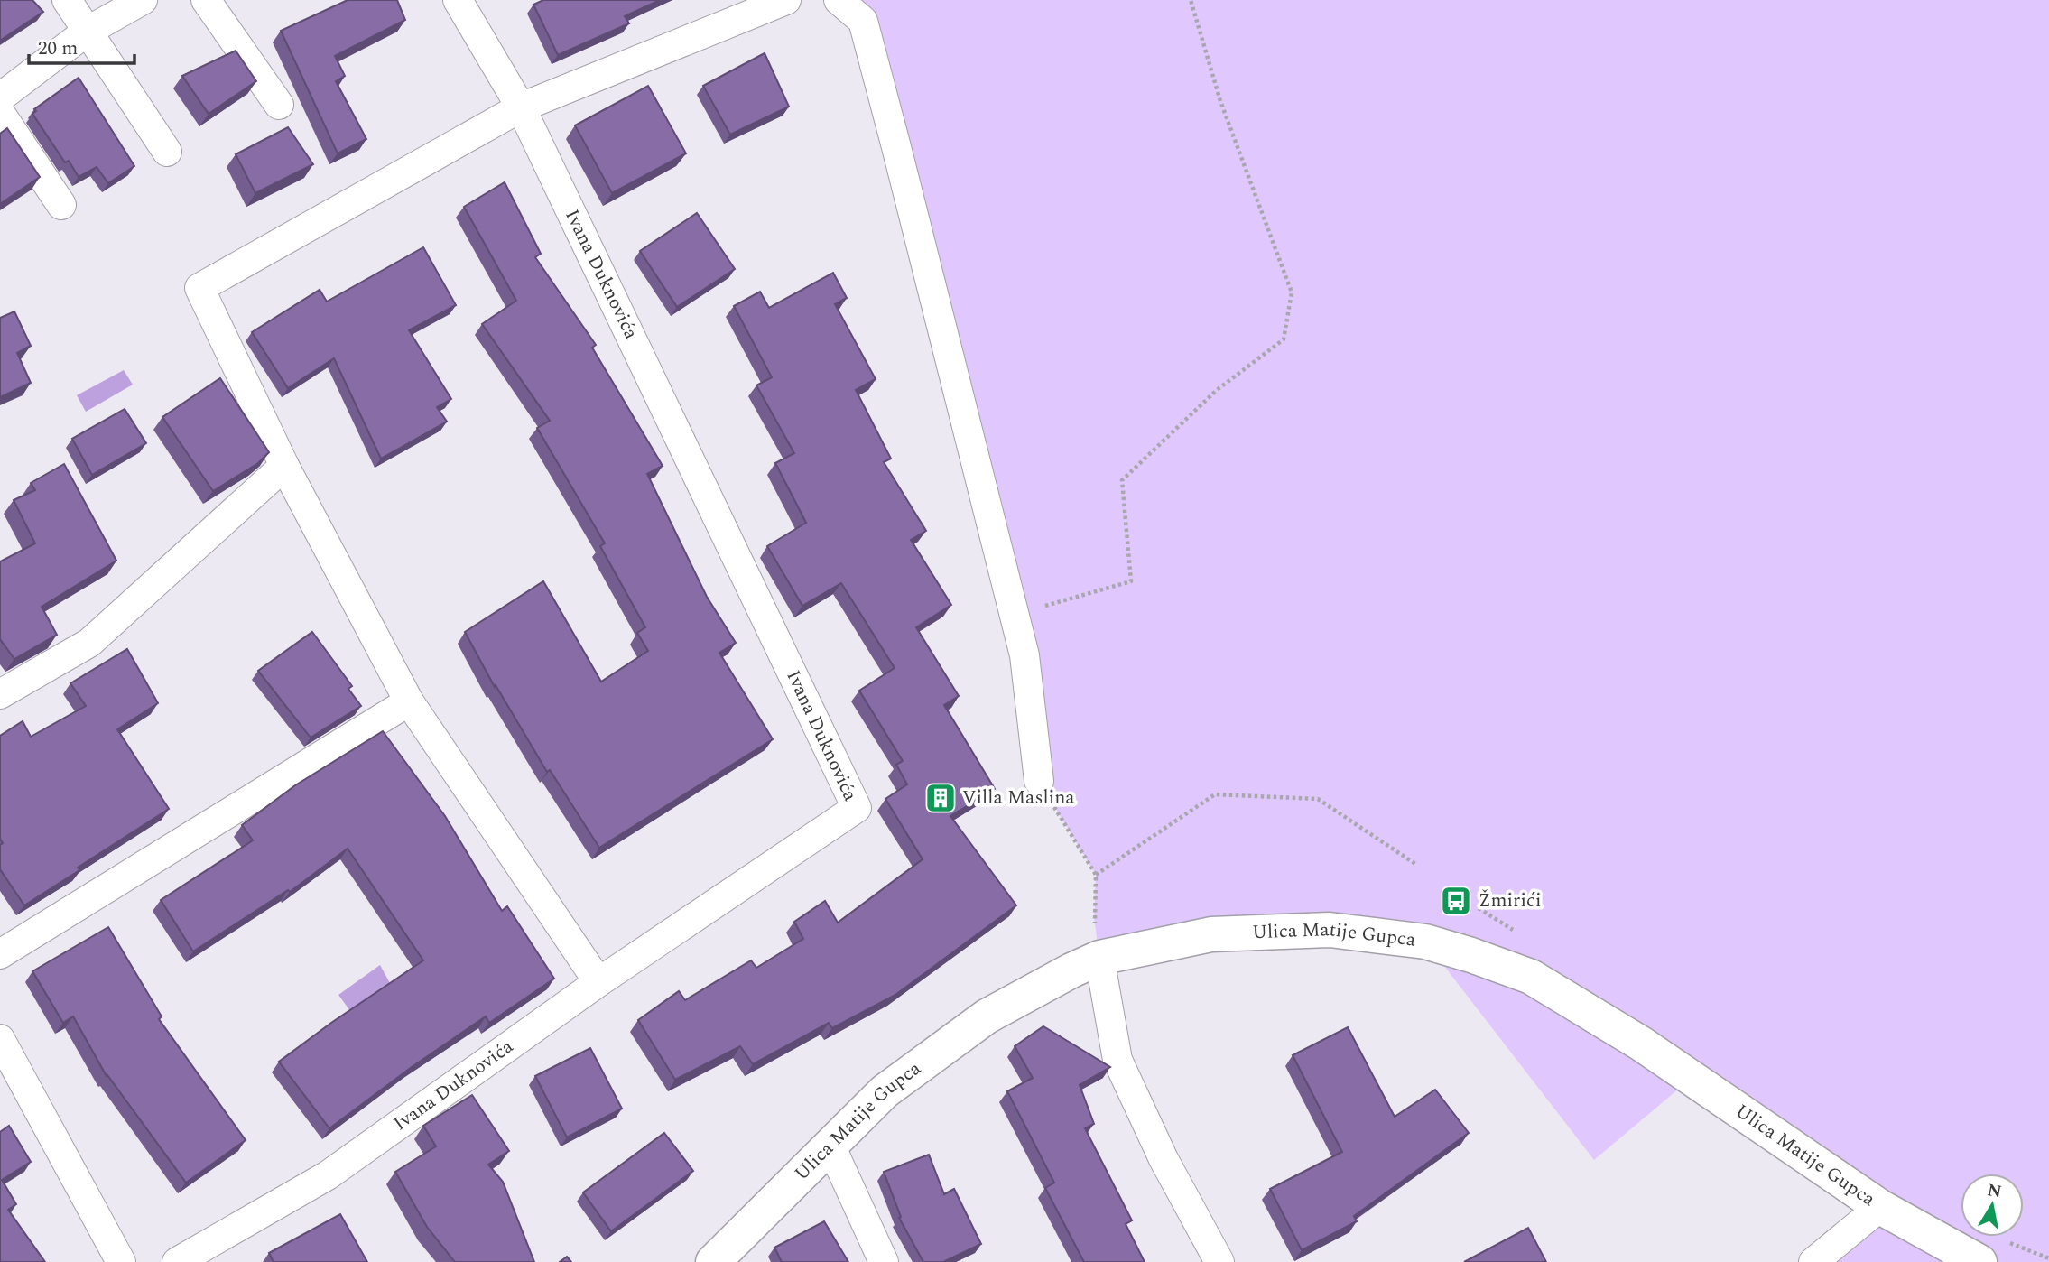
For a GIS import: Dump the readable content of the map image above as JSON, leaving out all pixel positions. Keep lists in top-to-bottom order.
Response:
{
  "streets": {
    "street": ["Ivana Duknovića", "Ulica Matije Gupca"]
  },
  "places": {
    "building": ["Villa Maslina"],
    "bus stop": ["Žmirići"]
  },
  "scale_bar": "20 m",
  "north": "top"
}
